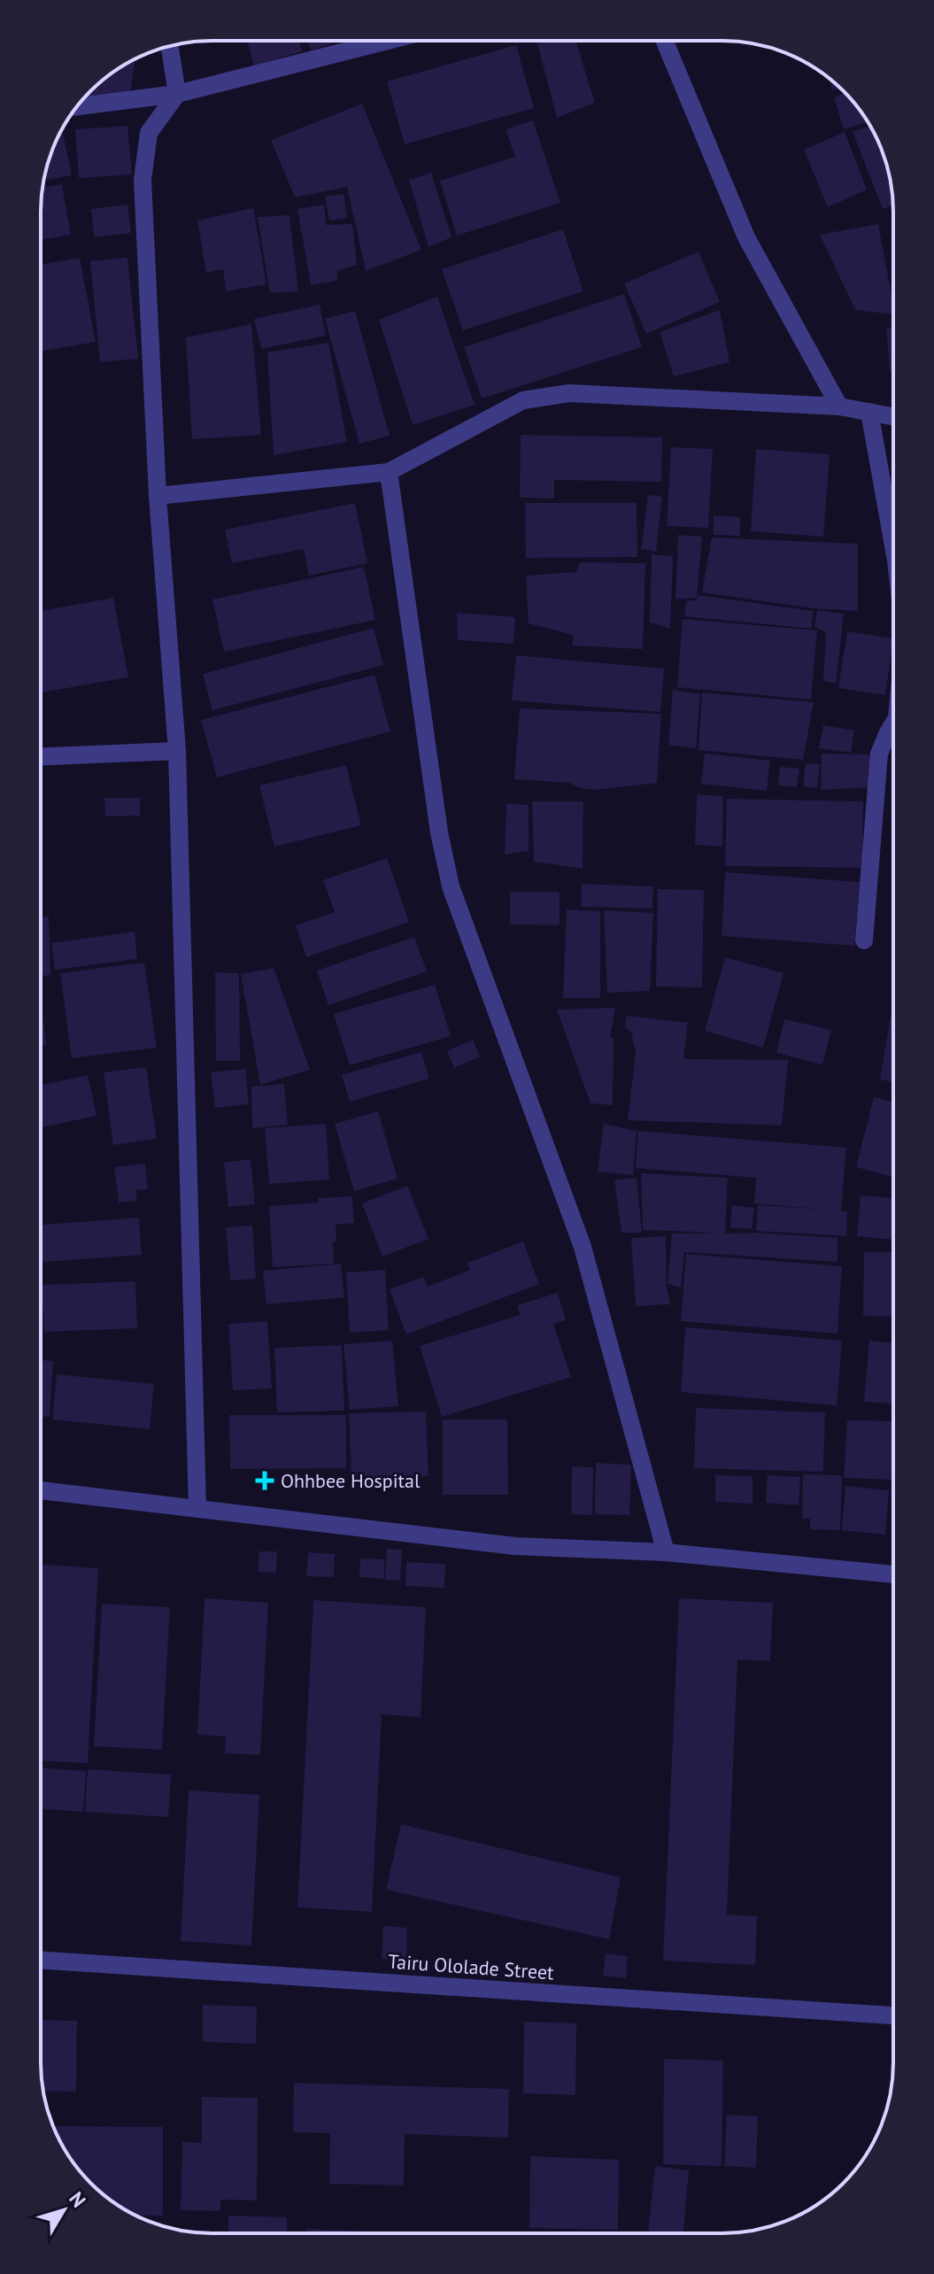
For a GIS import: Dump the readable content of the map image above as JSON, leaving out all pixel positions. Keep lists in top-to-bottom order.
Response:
{
  "streets": {
    "street": ["Tairu Ololade Street"]
  },
  "places": {
    "health": ["Ohhbee Hospital"]
  },
  "north": "top right"
}
